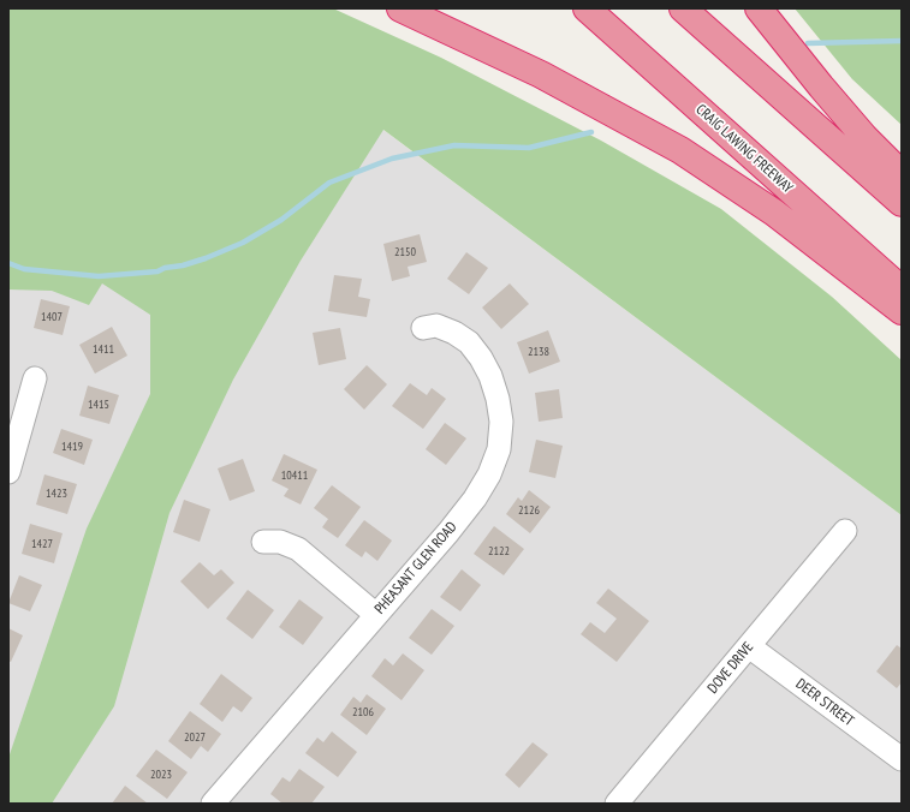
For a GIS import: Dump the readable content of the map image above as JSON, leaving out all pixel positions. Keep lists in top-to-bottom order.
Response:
{
  "streets": {
    "highway": ["CRAIG LAWING FREEWAY"],
    "street": ["PHEASANT GLEN ROAD", "DOVE DRIVE", "DEER STREET"]
  },
  "crossings": [
    ["DOVE DRIVE", "DEER STREET"]
  ],
  "house_numbers": [
    "2150",
    "1407",
    "1411",
    "2138",
    "1415",
    "1419",
    "10411",
    "1423",
    "2126",
    "1427",
    "2122",
    "2106",
    "2027",
    "2023"
  ]
}
